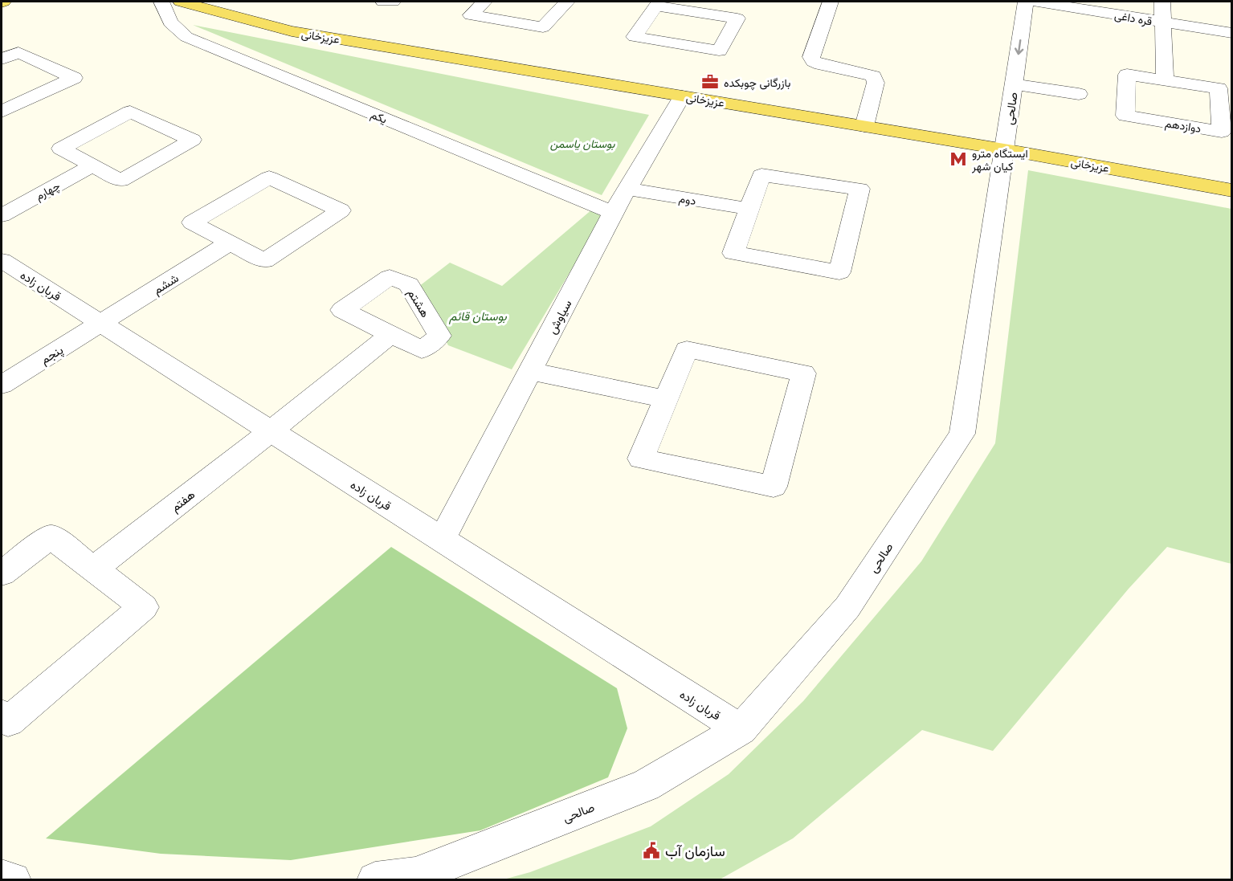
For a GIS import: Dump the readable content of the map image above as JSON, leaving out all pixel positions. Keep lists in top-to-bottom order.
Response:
{
  "streets": {
    "main road": ["عزیزخانی"],
    "street": [
      "قره داغی",
      "صالحی",
      "یکم",
      "دوازدهم",
      "چهارم",
      "دوم",
      "ششم",
      "قربان زاده",
      "سیاوش",
      "پنجم",
      "هفتم"
    ]
  },
  "crossings": [
    ["عزیزخانی", "صالحی"],
    ["عزیزخانی", "سیاوش"],
    ["صالحی", "قربان زاده"],
    ["یکم", "سیاوش"],
    ["دوم", "سیاوش"],
    ["ششم", "قربان زاده"],
    ["ششم", "پنجم"],
    ["قربان زاده", "سیاوش"],
    ["قربان زاده", "پنجم"],
    ["قربان زاده", "هفتم"]
  ],
  "parks": ["بوستان یاسمن", "بوستان قائم"],
  "places": {
    "office": ["بازرگانی چوبکده"],
    "metro station": ["ایستگاه مترو کیان شهر"],
    "public building": ["سازمان آب"]
  }
}
